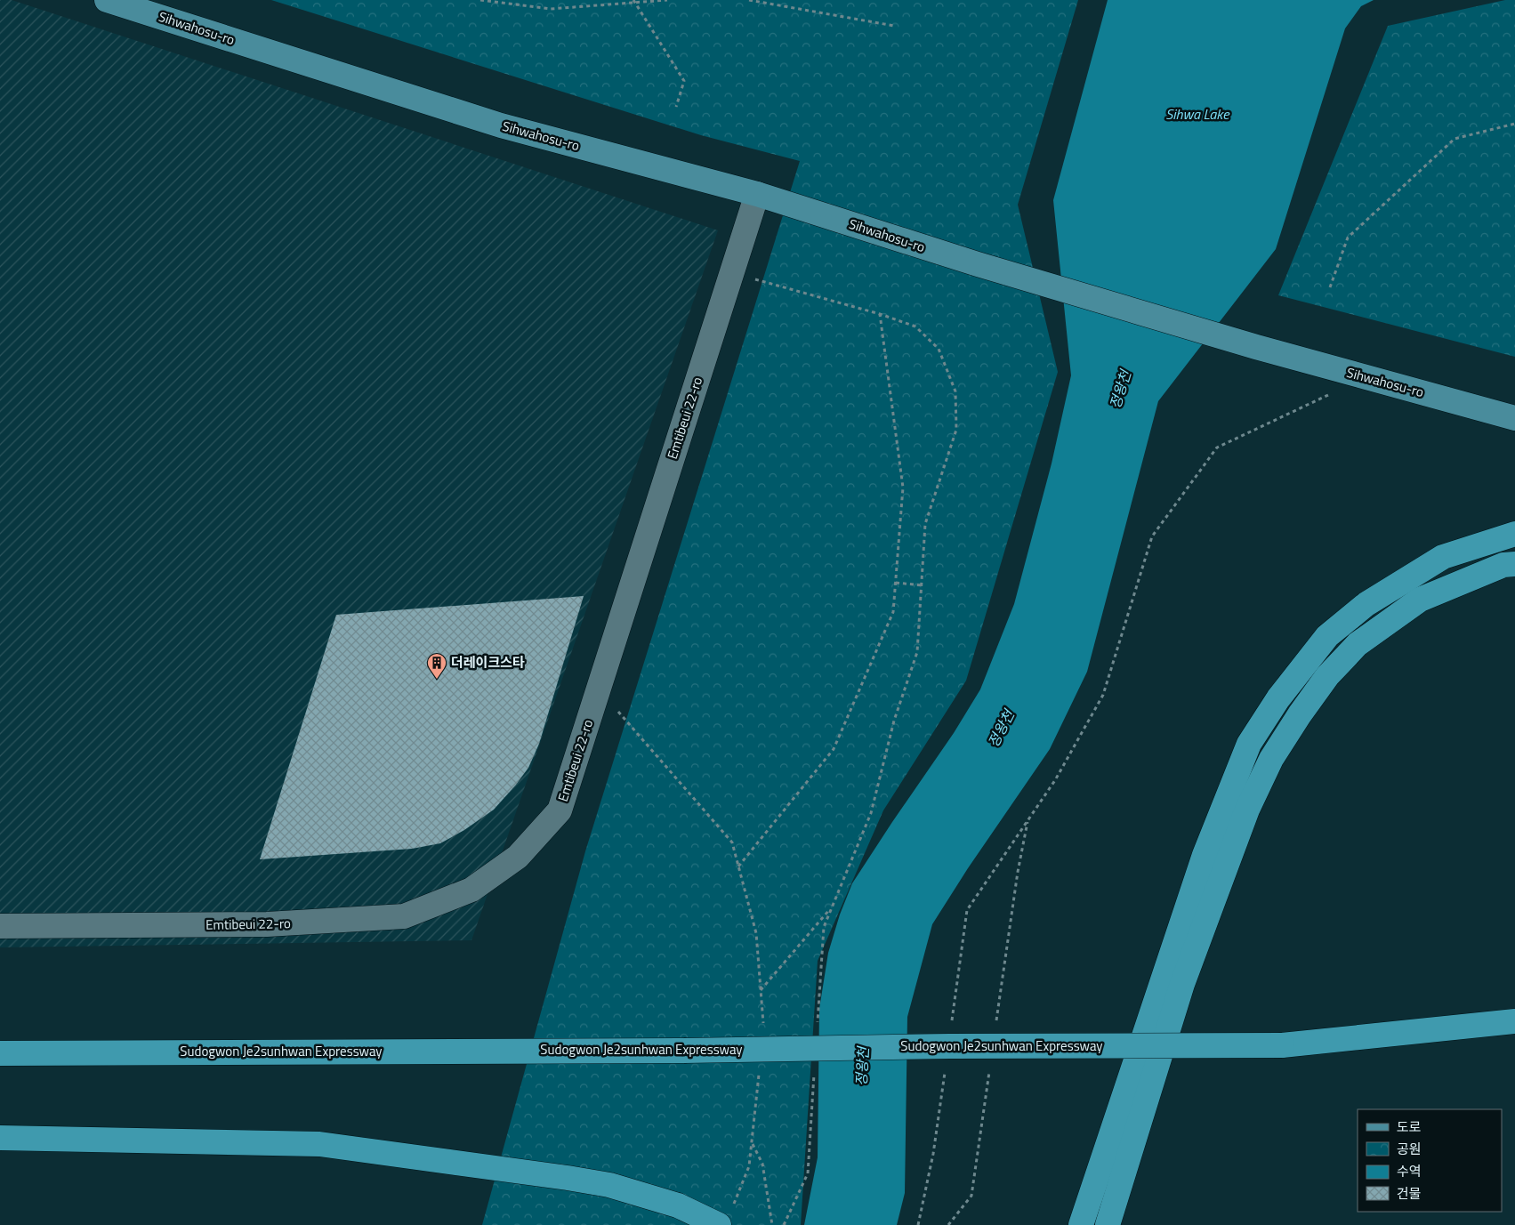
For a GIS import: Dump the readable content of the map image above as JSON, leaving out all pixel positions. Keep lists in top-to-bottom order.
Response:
{
  "streets": {
    "highway": ["Sudogwon Je2sunhwan Expressway"],
    "main road": ["Sihwahosu-ro"],
    "street": ["Emtibeui 22-ro"]
  },
  "crossings": [
    ["Sihwahosu-ro", "Emtibeui 22-ro"]
  ],
  "water": ["Sihwa Lake", "정왕천"],
  "places": {
    "building": ["더레이크스타"]
  },
  "legend": [
    "도로",
    "공원",
    "수역",
    "건물"
  ]
}
